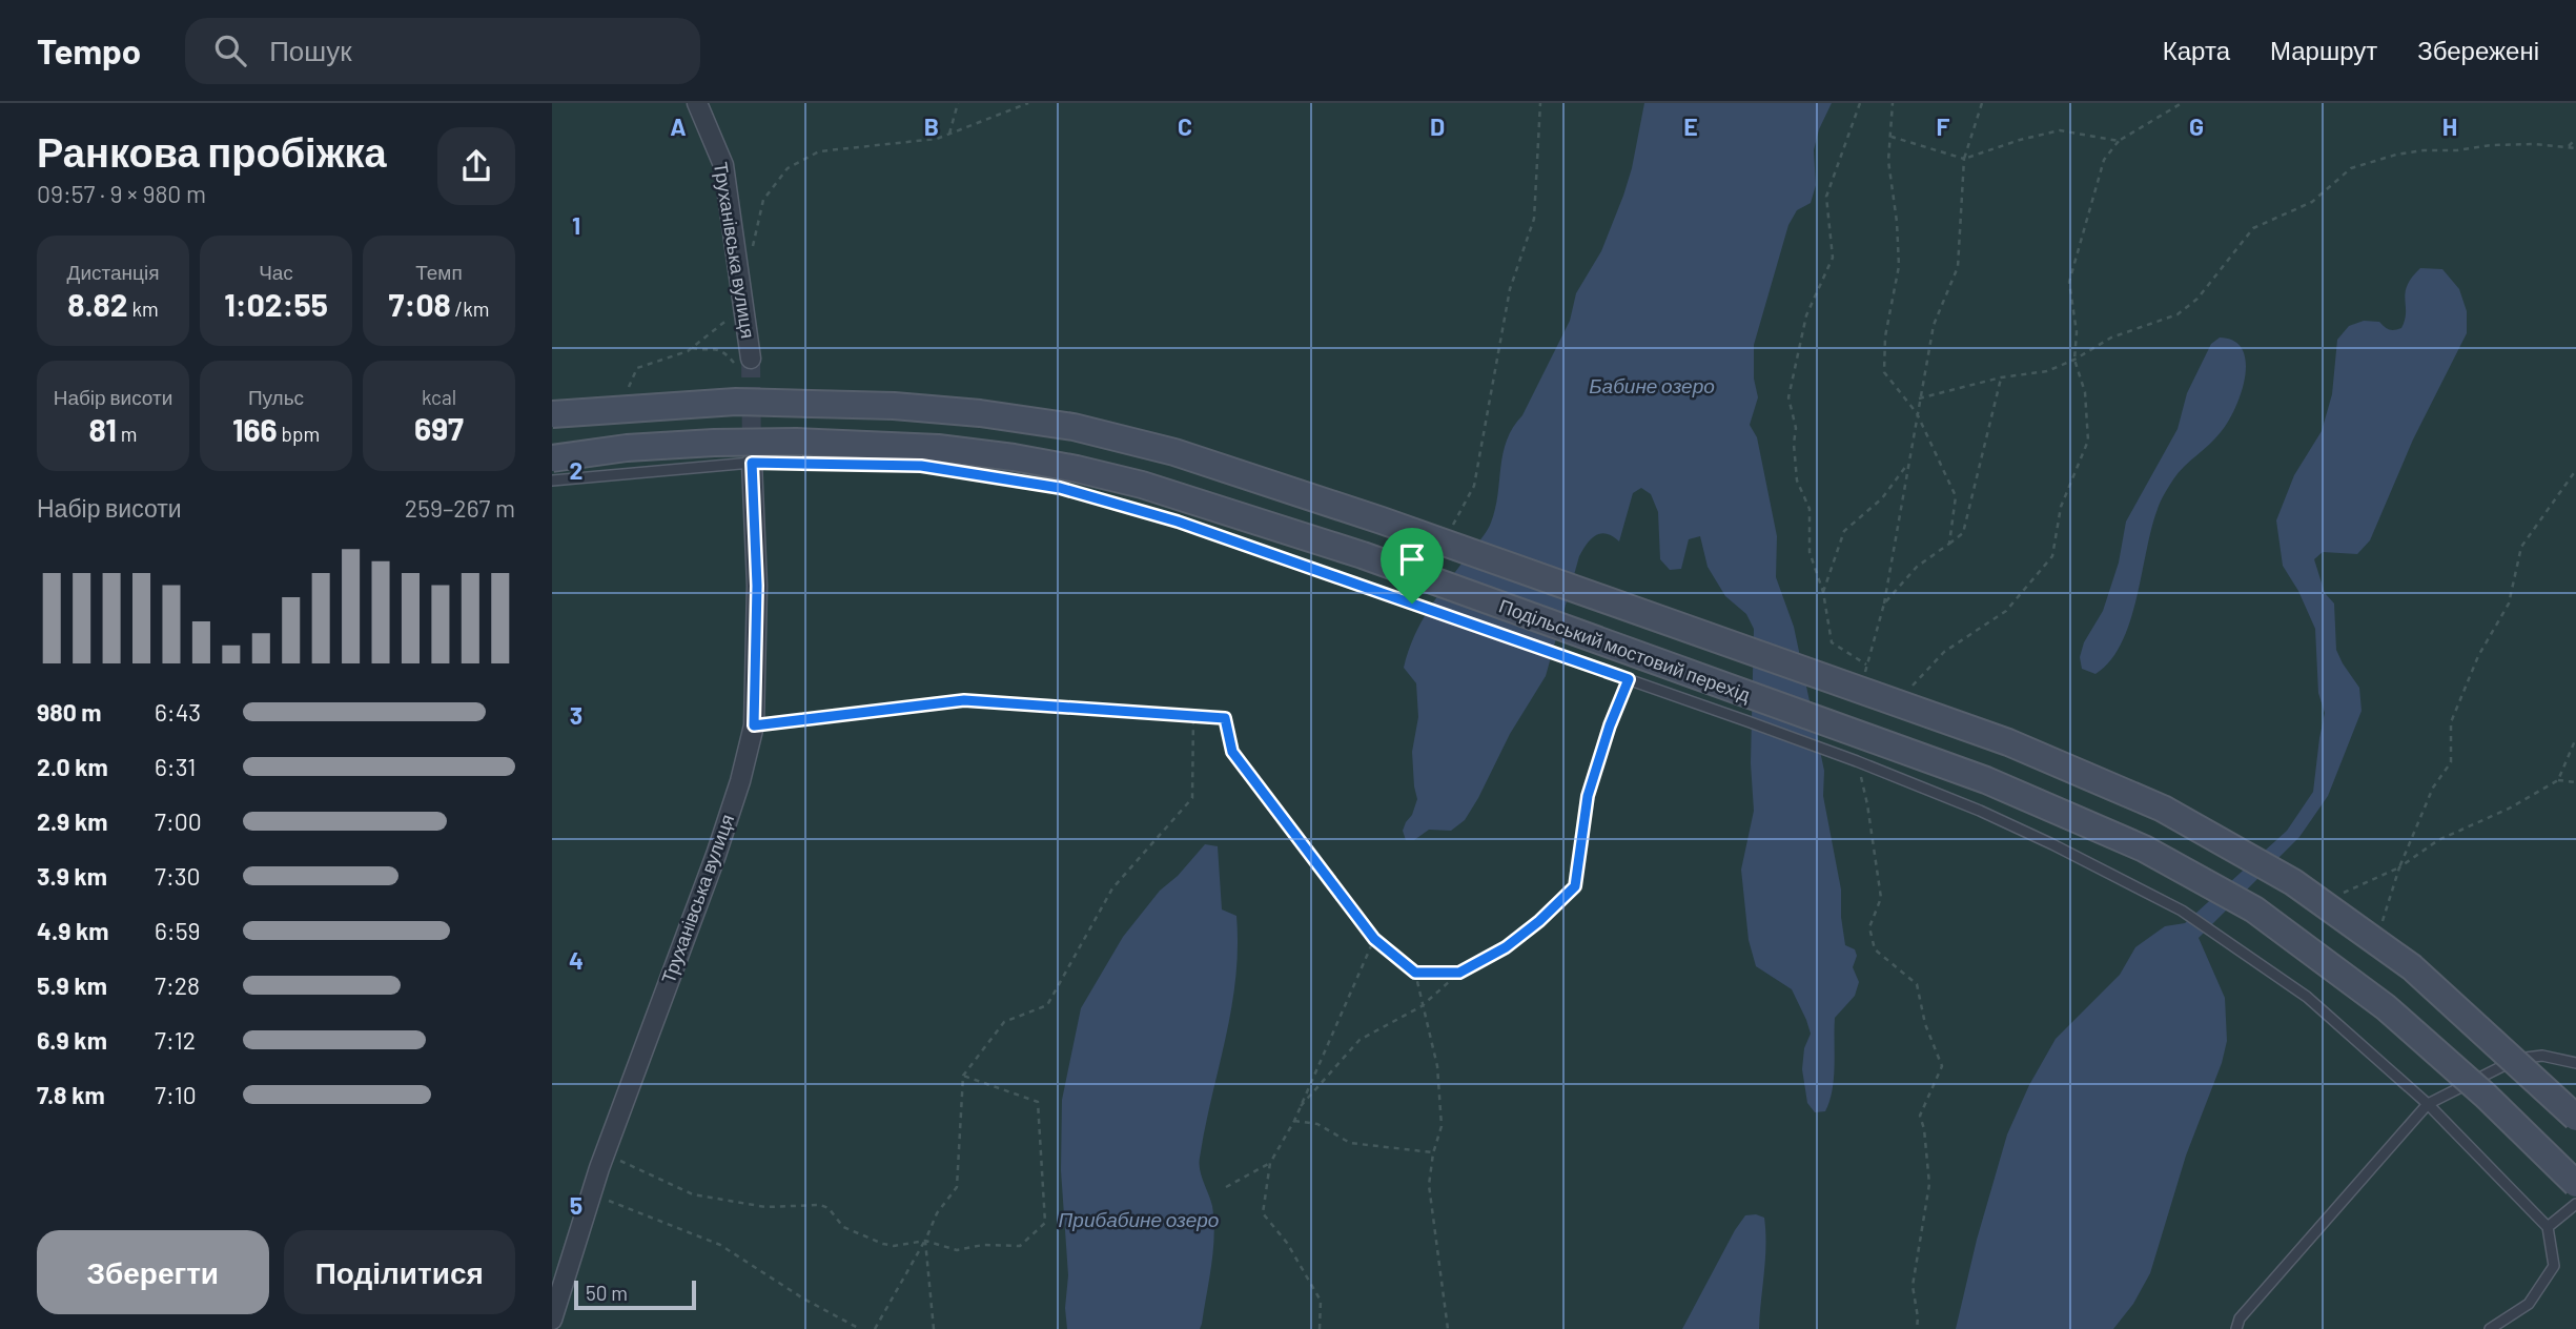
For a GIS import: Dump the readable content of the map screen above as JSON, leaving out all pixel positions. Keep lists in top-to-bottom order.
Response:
{
  "streets": {
    "main road": ["Подільський мостовий перехід"],
    "street": ["Труханівська вулиця"]
  },
  "water": ["Бабине озеро", "Прибабине озеро"],
  "scale_bar": "50 m",
  "page": {
    "header": "Tempo",
    "search": "Пошук",
    "nav": ["Карта", "Маршрут", "Збережені"],
    "heading": ["Ранкова пробіжка", "09:57 · 9 × 980 m"],
    "stats": [
      ["Дистанція", "8.82 km"],
      ["Час", "1:02:55"],
      ["Темп", "7:08 /km"],
      ["Набір висоти", "81 m"],
      ["Пульс", "166 bpm"],
      ["kcal", "697"]
    ],
    "chart": ["Набір висоти", "259–267 m"],
    "list": [
      {
        "name": "980 m",
        "note": "6:43"
      },
      {
        "name": "2.0 km",
        "note": "6:31"
      },
      {
        "name": "2.9 km",
        "note": "7:00"
      },
      {
        "name": "3.9 km",
        "note": "7:30"
      },
      {
        "name": "4.9 km",
        "note": "6:59"
      },
      {
        "name": "5.9 km",
        "note": "7:28"
      },
      {
        "name": "6.9 km",
        "note": "7:12"
      },
      {
        "name": "7.8 km",
        "note": "7:10"
      }
    ],
    "buttons": ["Зберегти", "Поділитися"],
    "scale": "50 m"
  },
  "grid": {
    "columns": [
      "A",
      "B",
      "C",
      "D",
      "E",
      "F",
      "G",
      "H"
    ],
    "rows": [
      "1",
      "2",
      "3",
      "4",
      "5"
    ]
  }
}
